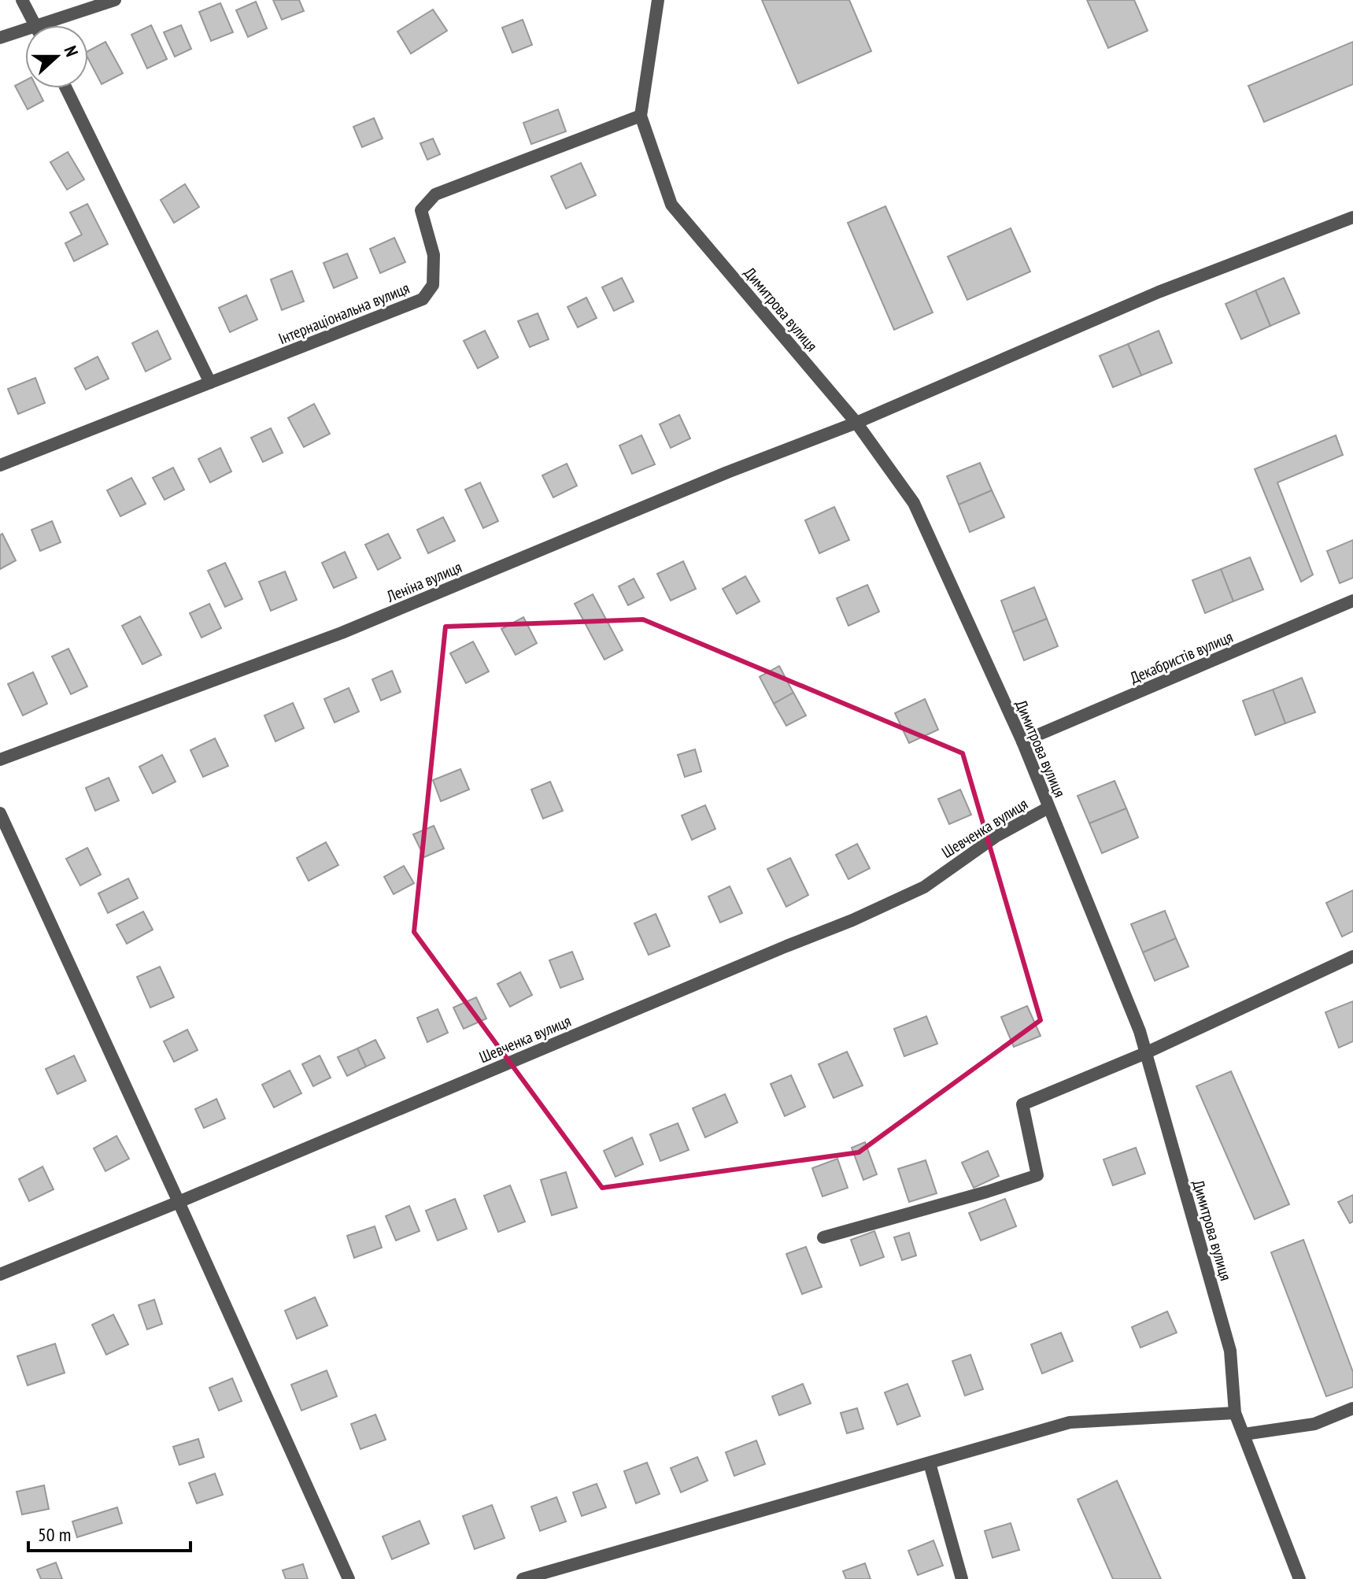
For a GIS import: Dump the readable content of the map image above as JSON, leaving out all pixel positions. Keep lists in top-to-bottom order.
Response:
{
  "streets": {
    "street": [
      "Димитрова вулиця",
      "Інтернаціональна вулиця",
      "Леніна вулиця",
      "Декабристів вулиця",
      "Шевченка вулиця"
    ]
  },
  "crossings": [
    ["Димитрова вулиця", "Інтернаціональна вулиця"],
    ["Димитрова вулиця", "Леніна вулиця"],
    ["Димитрова вулиця", "Декабристів вулиця"],
    ["Димитрова вулиця", "Шевченка вулиця"]
  ],
  "scale_bar": "50 m",
  "north": "right"
}
